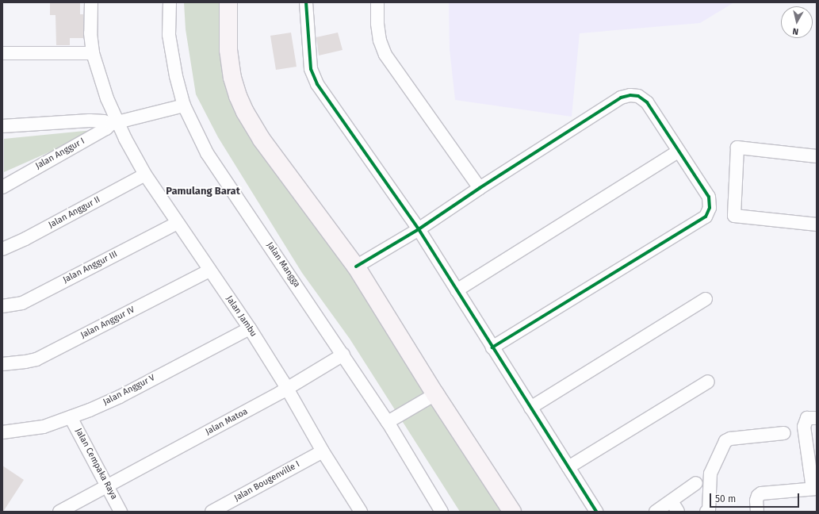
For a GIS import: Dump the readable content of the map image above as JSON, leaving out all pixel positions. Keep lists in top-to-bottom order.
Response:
{
  "streets": {
    "street": [
      "Jalan Anggur I",
      "Jalan Anggur II",
      "Jalan Mangga",
      "Jalan Anggur III",
      "Jalan Jambu",
      "Jalan Anggur IV",
      "Jalan Anggur V",
      "Jalan Matoa",
      "Jalan Cempaka Raya",
      "Jalan Bougenville I"
    ]
  },
  "crossings": [
    ["Jalan Anggur I", "Jalan Jambu"],
    ["Jalan Anggur II", "Jalan Jambu"],
    ["Jalan Mangga", "Jalan Matoa"],
    ["Jalan Anggur III", "Jalan Jambu"],
    ["Jalan Jambu", "Jalan Anggur IV"],
    ["Jalan Jambu", "Jalan Anggur V"],
    ["Jalan Jambu", "Jalan Matoa"],
    ["Jalan Jambu", "Jalan Bougenville I"],
    ["Jalan Anggur V", "Jalan Cempaka Raya"],
    ["Jalan Matoa", "Jalan Cempaka Raya"]
  ],
  "districts": ["Pamulang Barat"],
  "scale_bar": "50 m",
  "north": "bottom"
}
